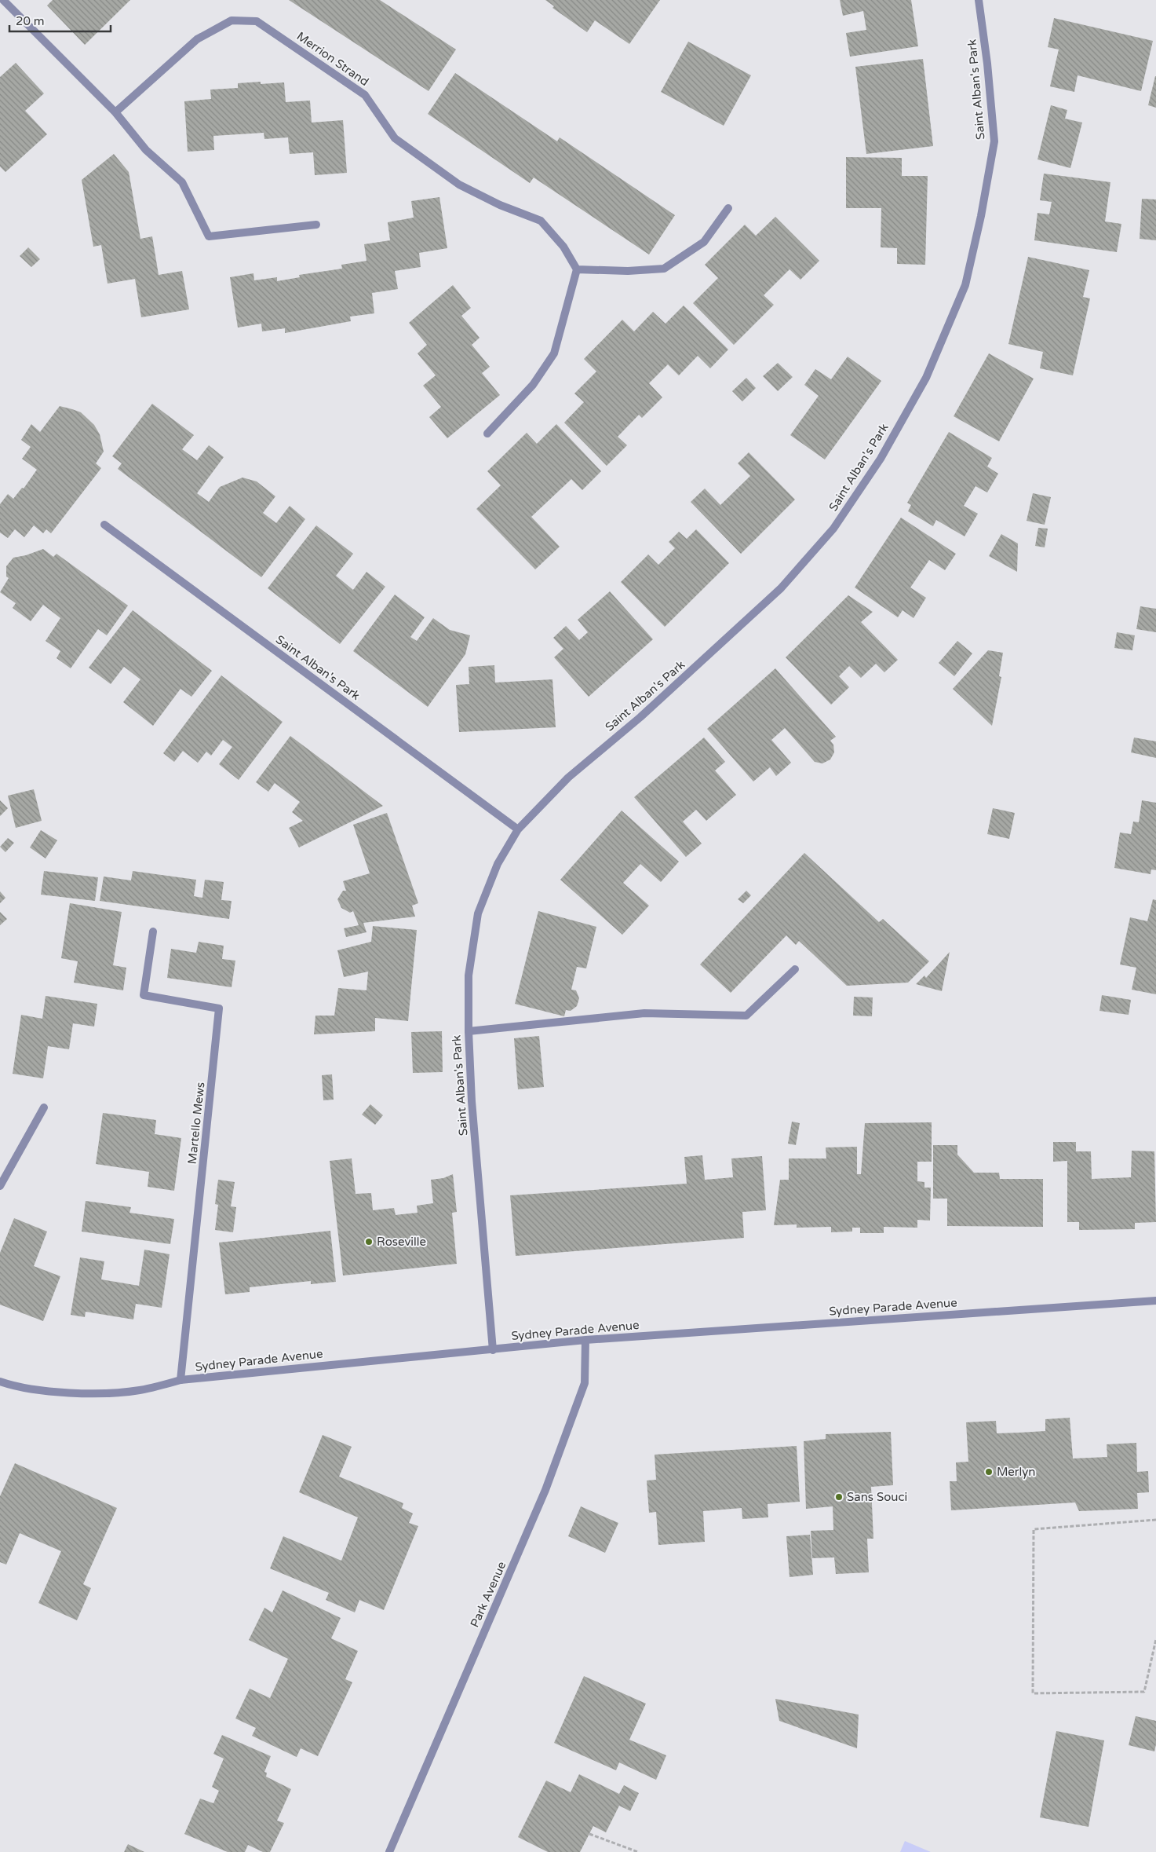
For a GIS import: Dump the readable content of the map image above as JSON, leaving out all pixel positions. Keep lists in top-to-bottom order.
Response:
{
  "streets": {
    "street": [
      "Merrion Strand",
      "Saint Alban's Park",
      "Martello Mews",
      "Sydney Parade Avenue",
      "Park Avenue"
    ]
  },
  "crossings": [
    ["Saint Alban's Park", "Sydney Parade Avenue"],
    ["Martello Mews", "Sydney Parade Avenue"],
    ["Sydney Parade Avenue", "Park Avenue"]
  ],
  "places": ["Roseville", "Merlyn", "Sans Souci"],
  "scale_bar": "20 m"
}
